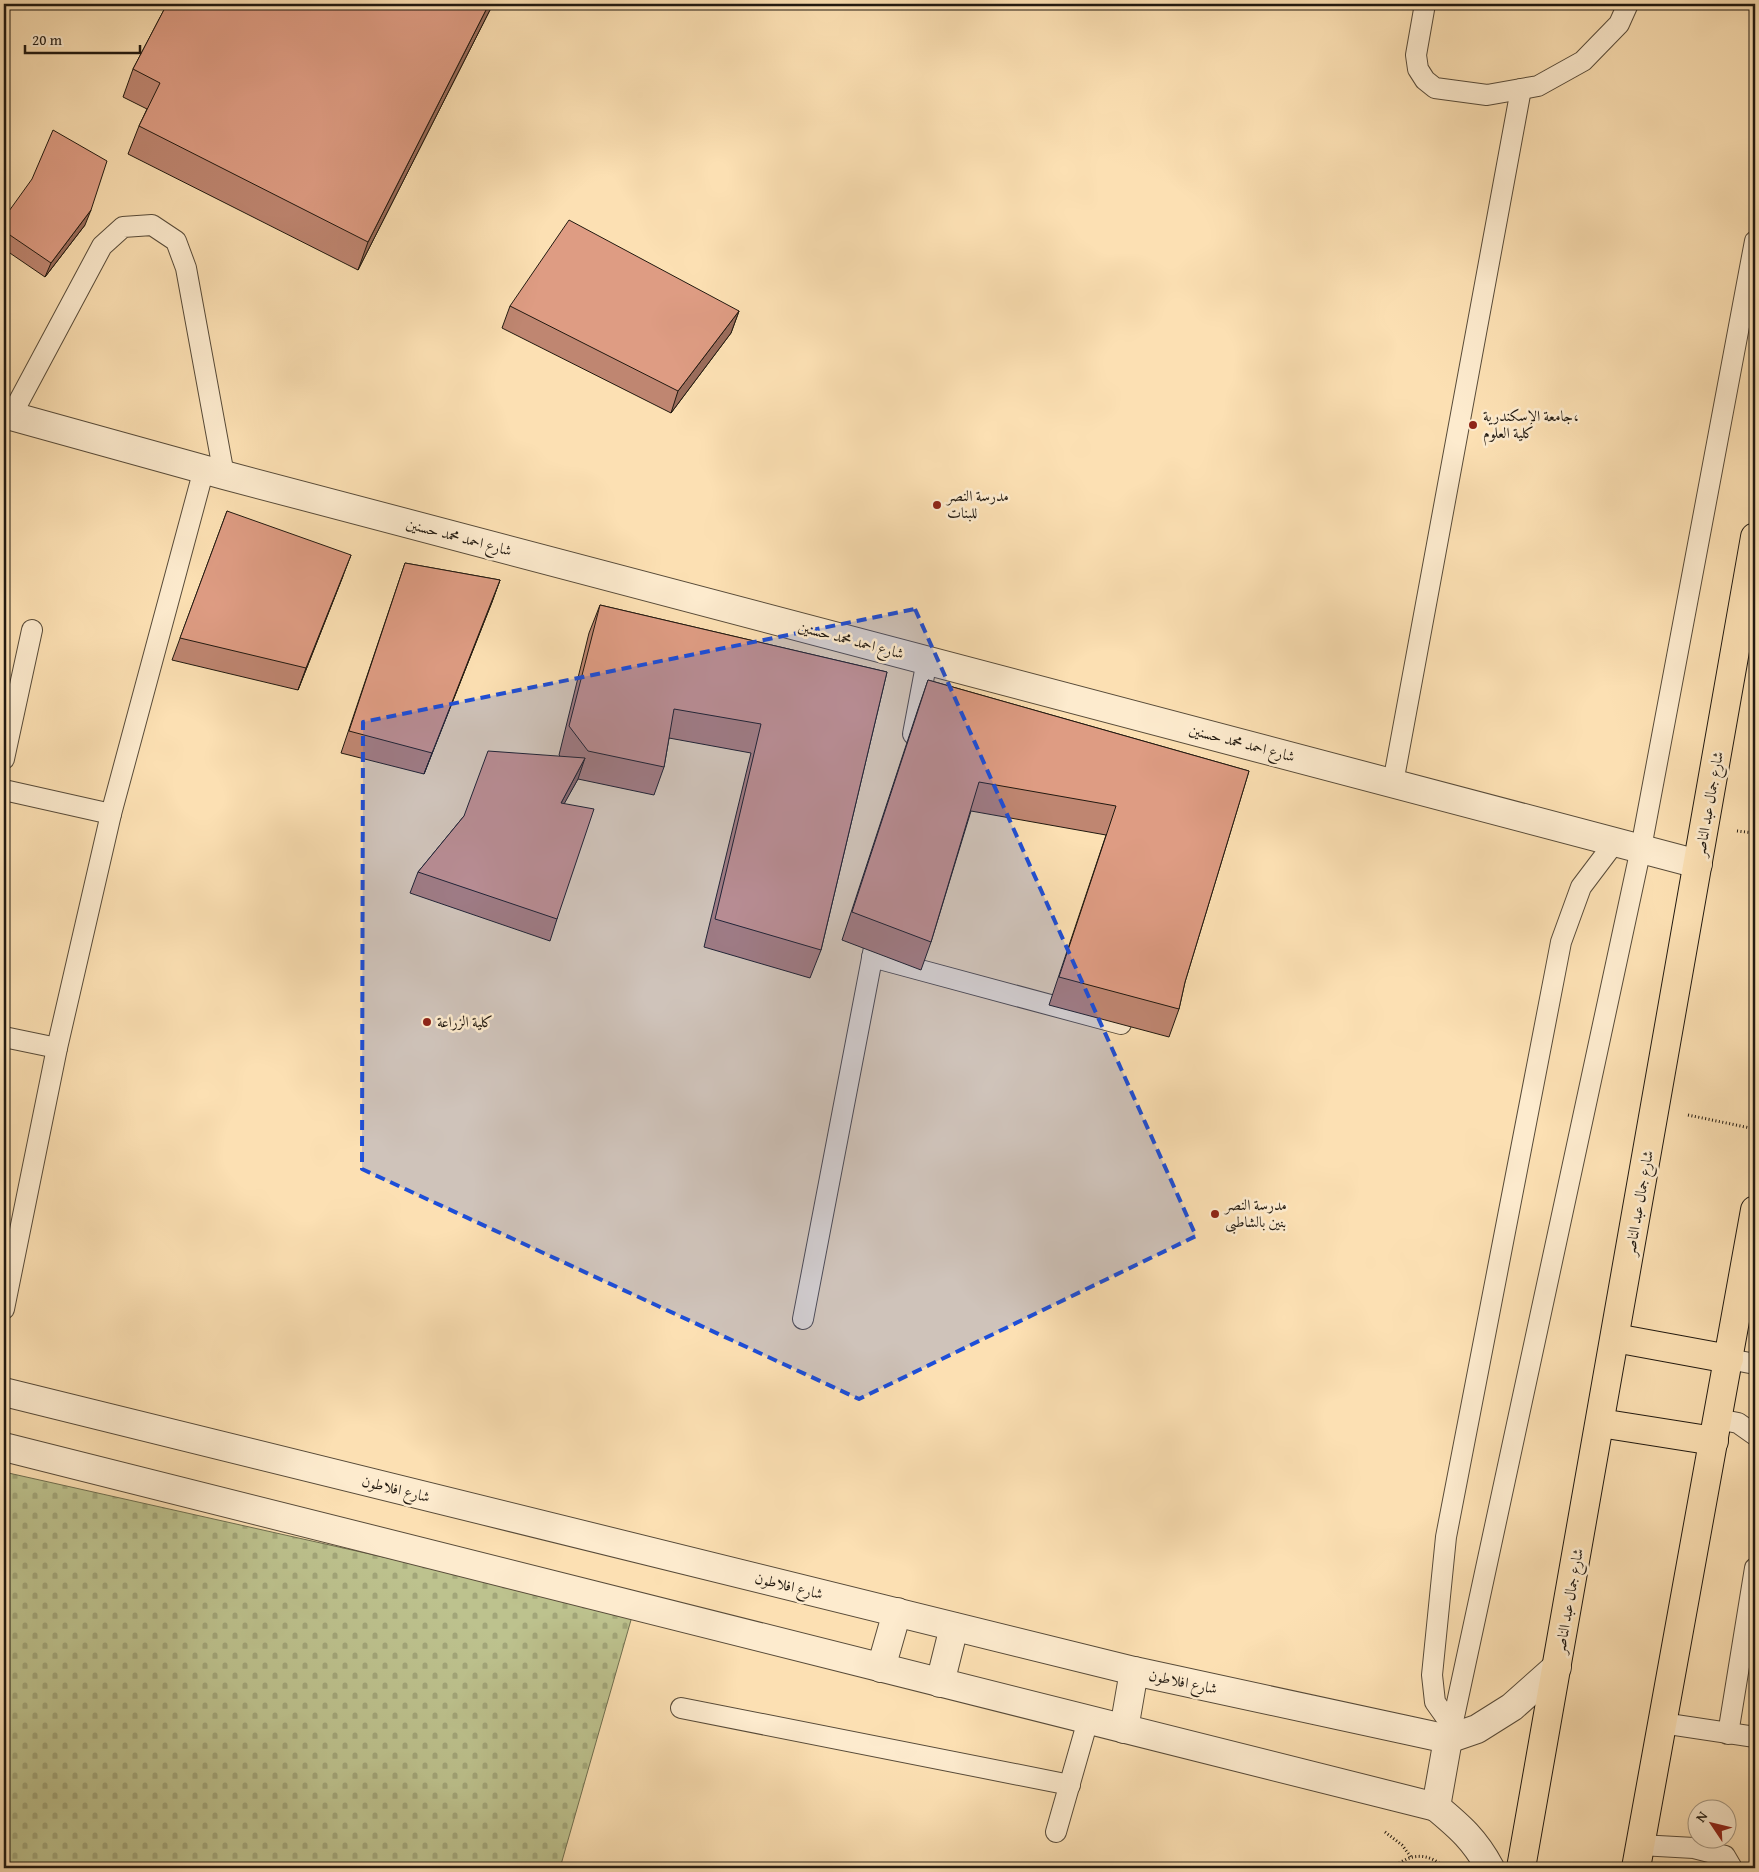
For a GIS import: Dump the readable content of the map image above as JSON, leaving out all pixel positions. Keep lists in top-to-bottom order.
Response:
{
  "streets": {
    "main road": ["شارع جمال عبد الناصر"],
    "street": ["شارع احمد محمد حسنين", "شارع افلاطون"]
  },
  "crossings": [
    ["شارع احمد محمد حسنين", "شارع جمال عبد الناصر"]
  ],
  "places": [
    "جامعة الإسكندرية، كلية العلوم",
    "مدرسة النصر للبنات",
    "كلية الزراعة",
    "مدرسة النصر بنين بالشاطبى"
  ],
  "scale_bar": "20 m",
  "north": "top left"
}
